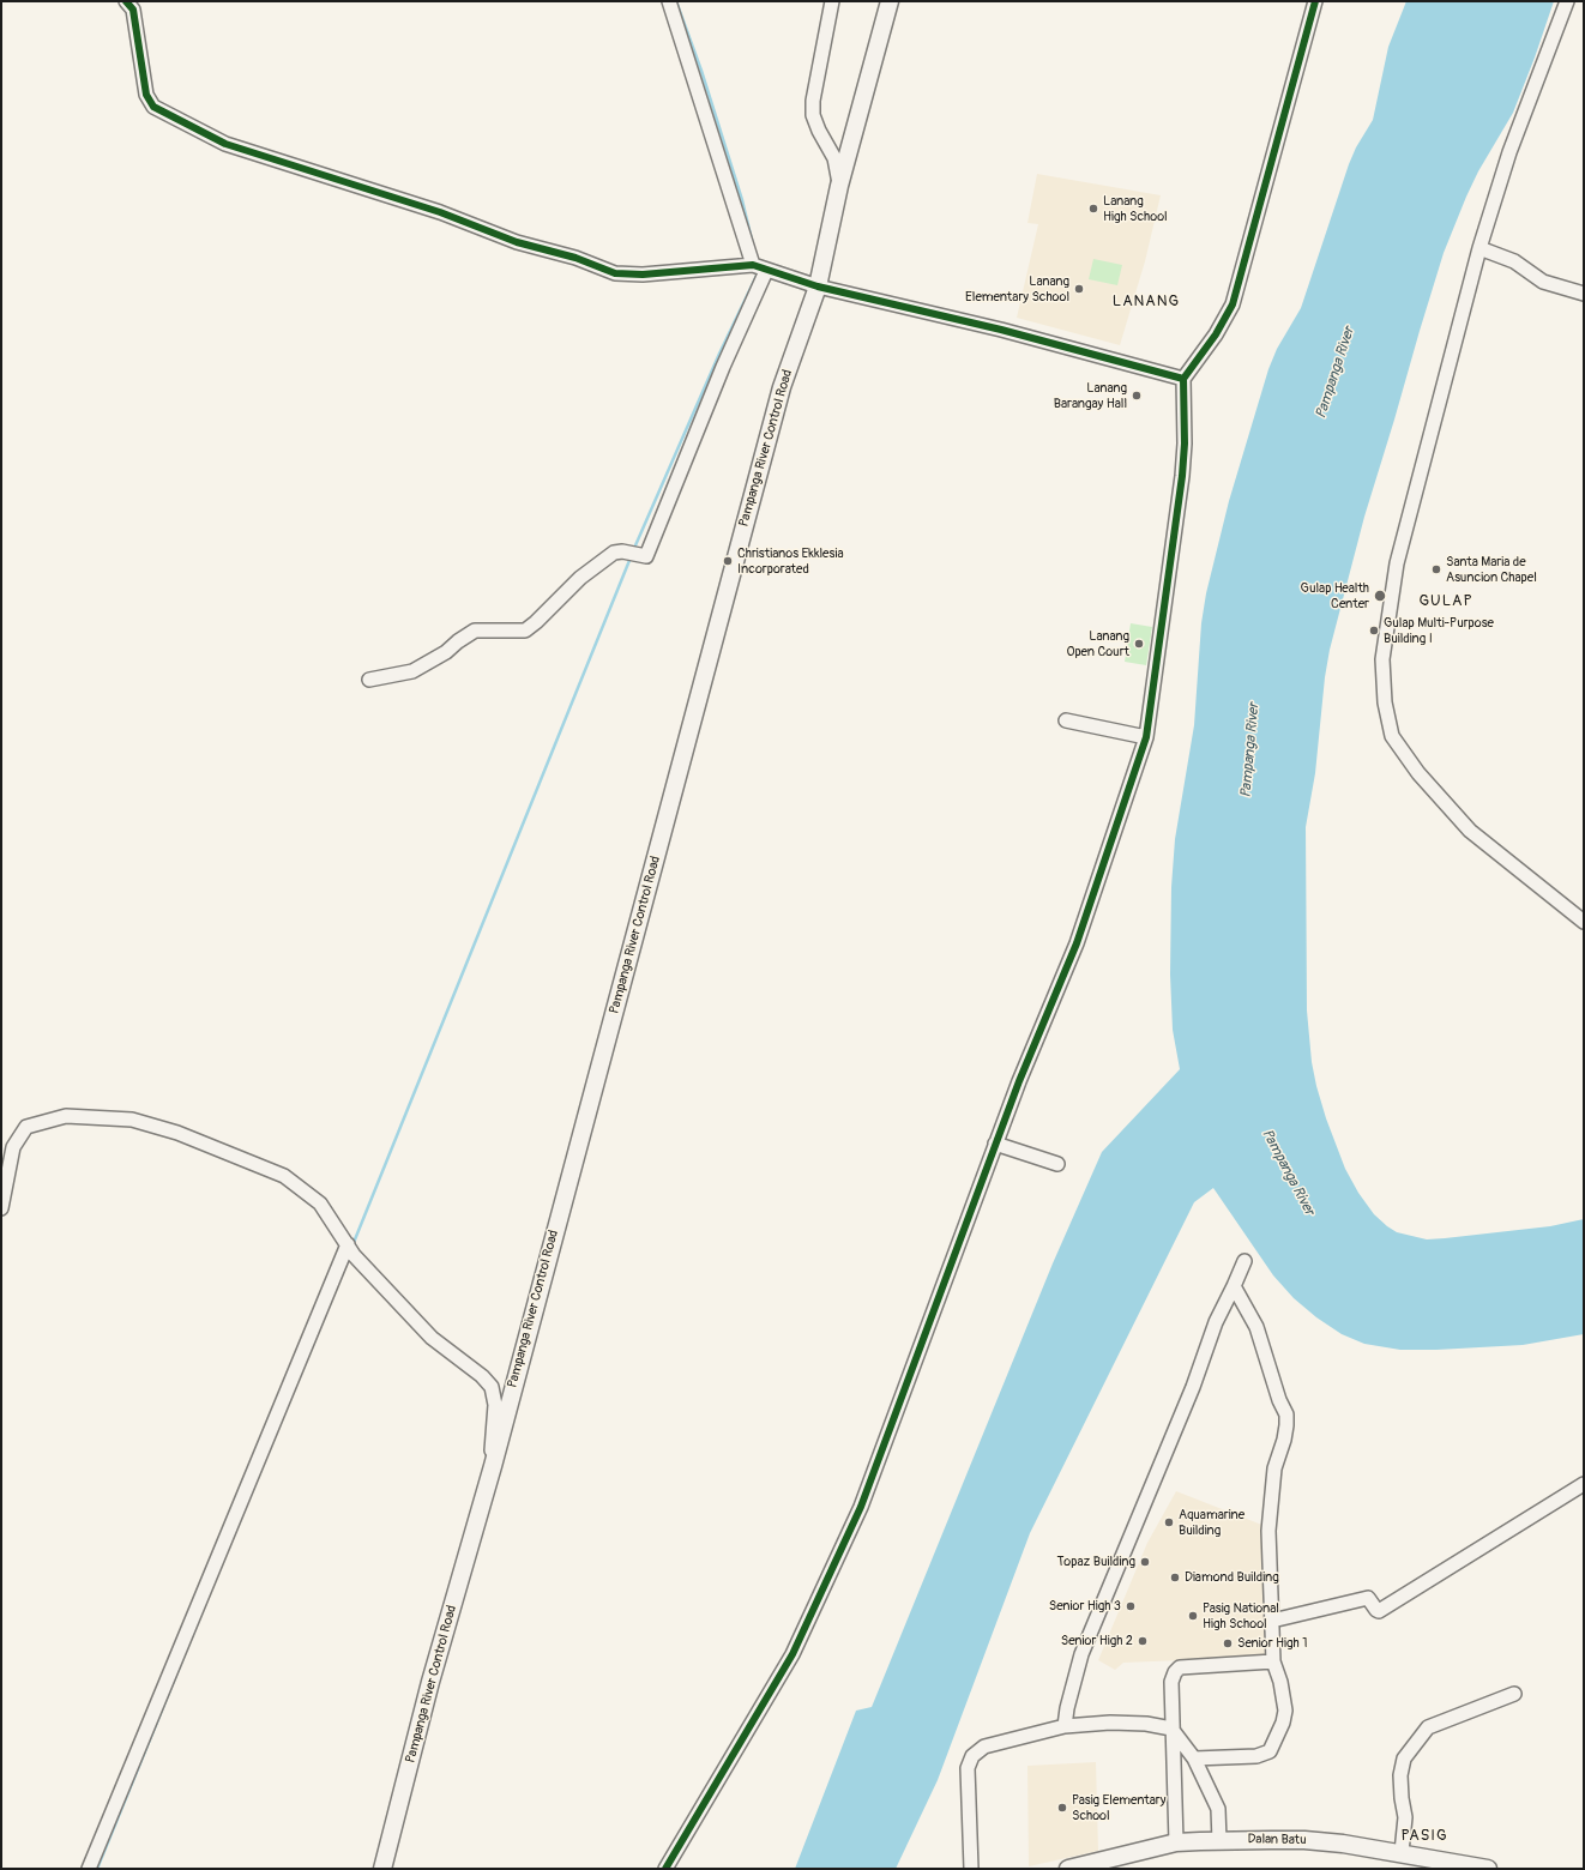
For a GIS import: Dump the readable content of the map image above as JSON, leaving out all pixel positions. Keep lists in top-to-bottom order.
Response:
{
  "streets": {
    "main road": ["Pampanga River Control Road", "Dalan Batu"]
  },
  "districts": ["LANANG", "GULAP", "PASIG"],
  "water": ["Pampanga River"],
  "places": [
    "Lanang High School",
    "Lanang Elementary School",
    "Lanang Barangay Hall",
    "Christianos Ekklesia Incorporated",
    "Santa Maria de Asuncion Chapel",
    "Gulap Health Center",
    "Gulap Multi-Purpose Building I",
    "Lanang Open Court",
    "Aquamarine Building",
    "Topaz Building",
    "Diamond Building",
    "Senior High 3",
    "Pasig National High School",
    "Senior High 2",
    "Senior High 1",
    "Pasig Elementary School"
  ]
}
